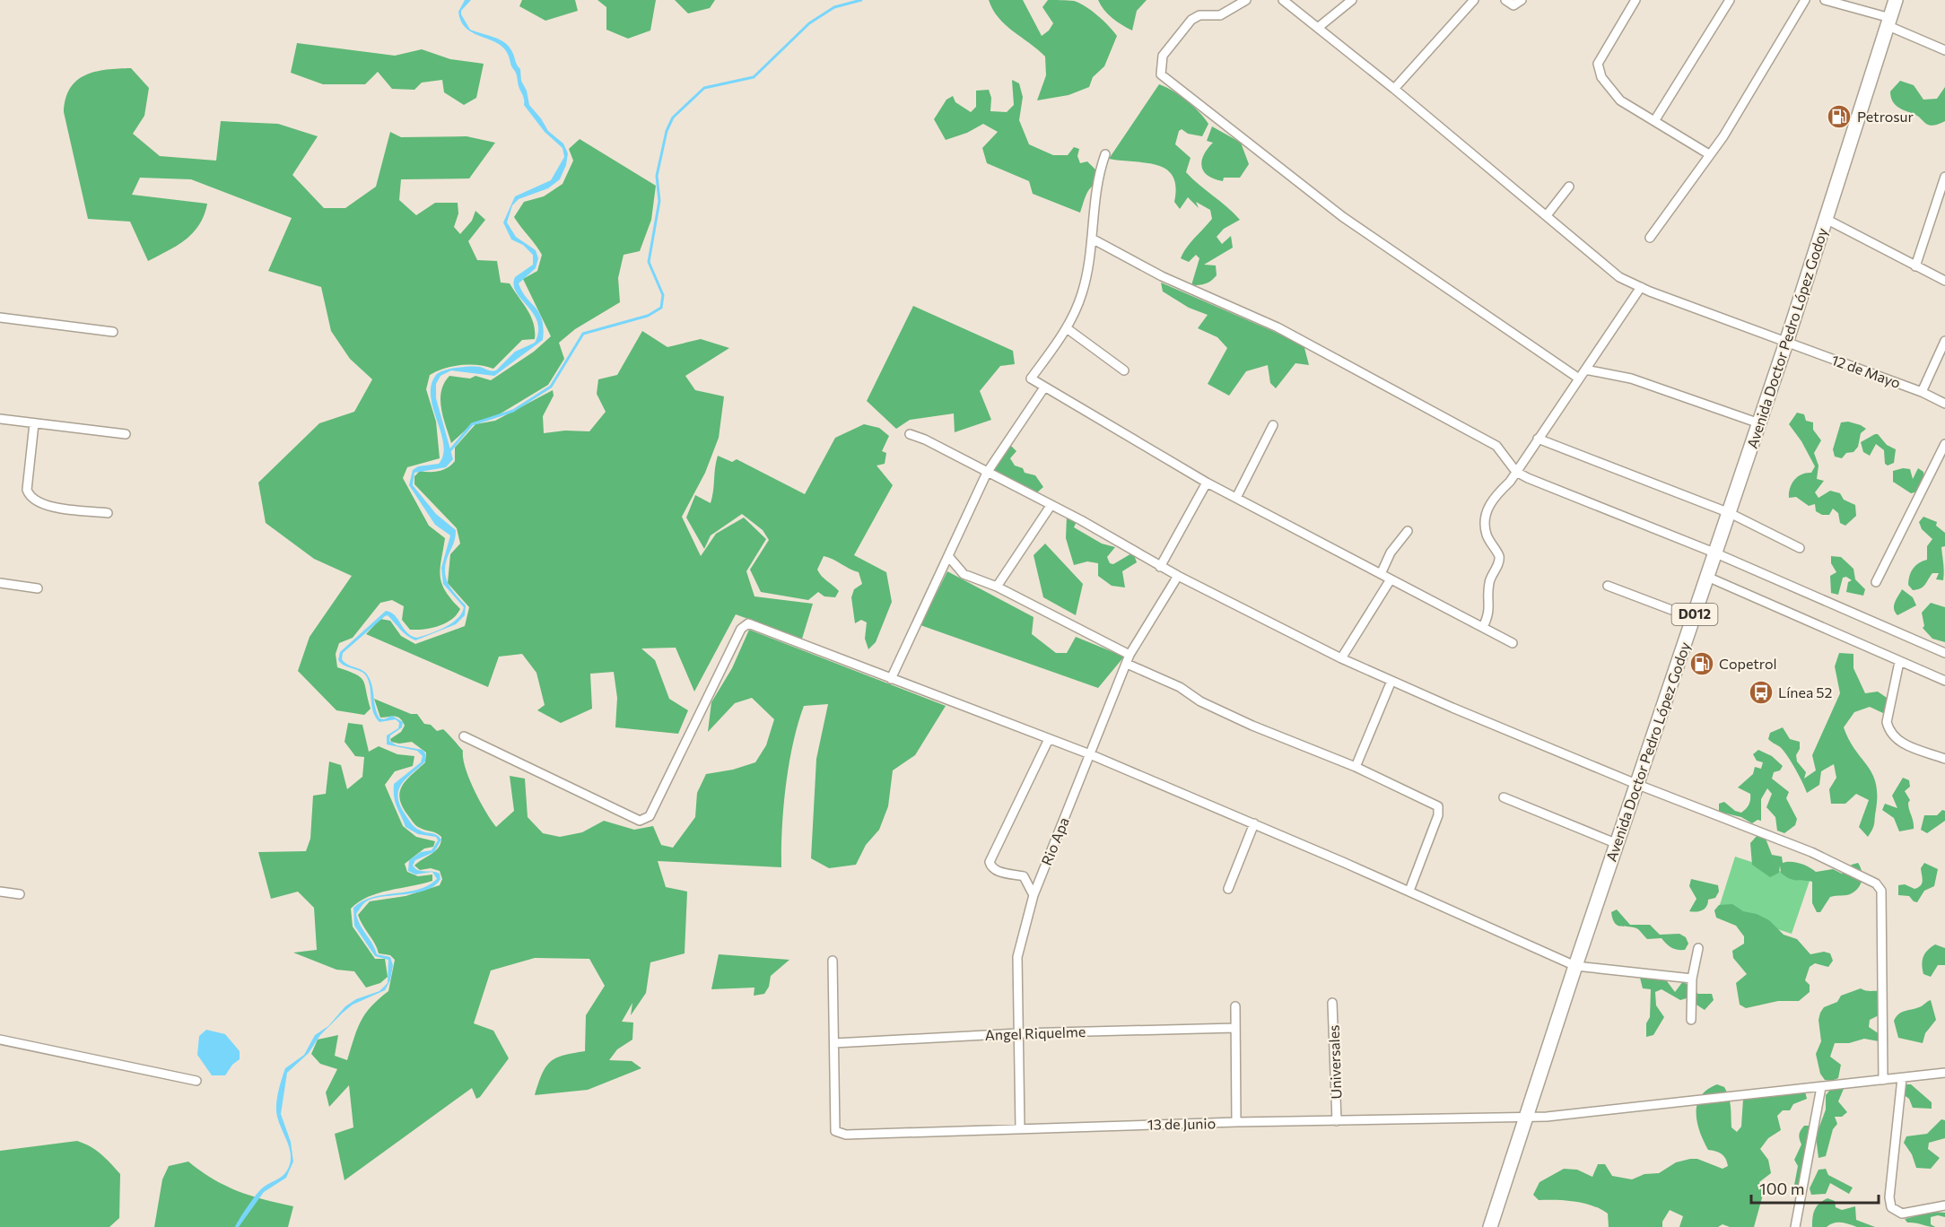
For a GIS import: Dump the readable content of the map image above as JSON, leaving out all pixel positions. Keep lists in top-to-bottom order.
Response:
{
  "streets": {
    "main road": ["Avenida Doctor Pedro López Godoy", "D012"],
    "street": [
      "12 de Mayo",
      "Rio Apa",
      "Angel Riquelme",
      "Universales",
      "13 de Junio"
    ]
  },
  "crossings": [
    ["Avenida Doctor Pedro López Godoy", "12 de Mayo"],
    ["Avenida Doctor Pedro López Godoy", "13 de Junio"],
    ["Rio Apa", "Angel Riquelme"],
    ["Rio Apa", "13 de Junio"],
    ["Angel Riquelme", "13 de Junio"],
    ["Universales", "13 de Junio"]
  ],
  "places": {
    "fuel station": ["Petrosur", "Copetrol"],
    "bus stop": ["Línea 52"]
  },
  "scale_bar": "100 m"
}
